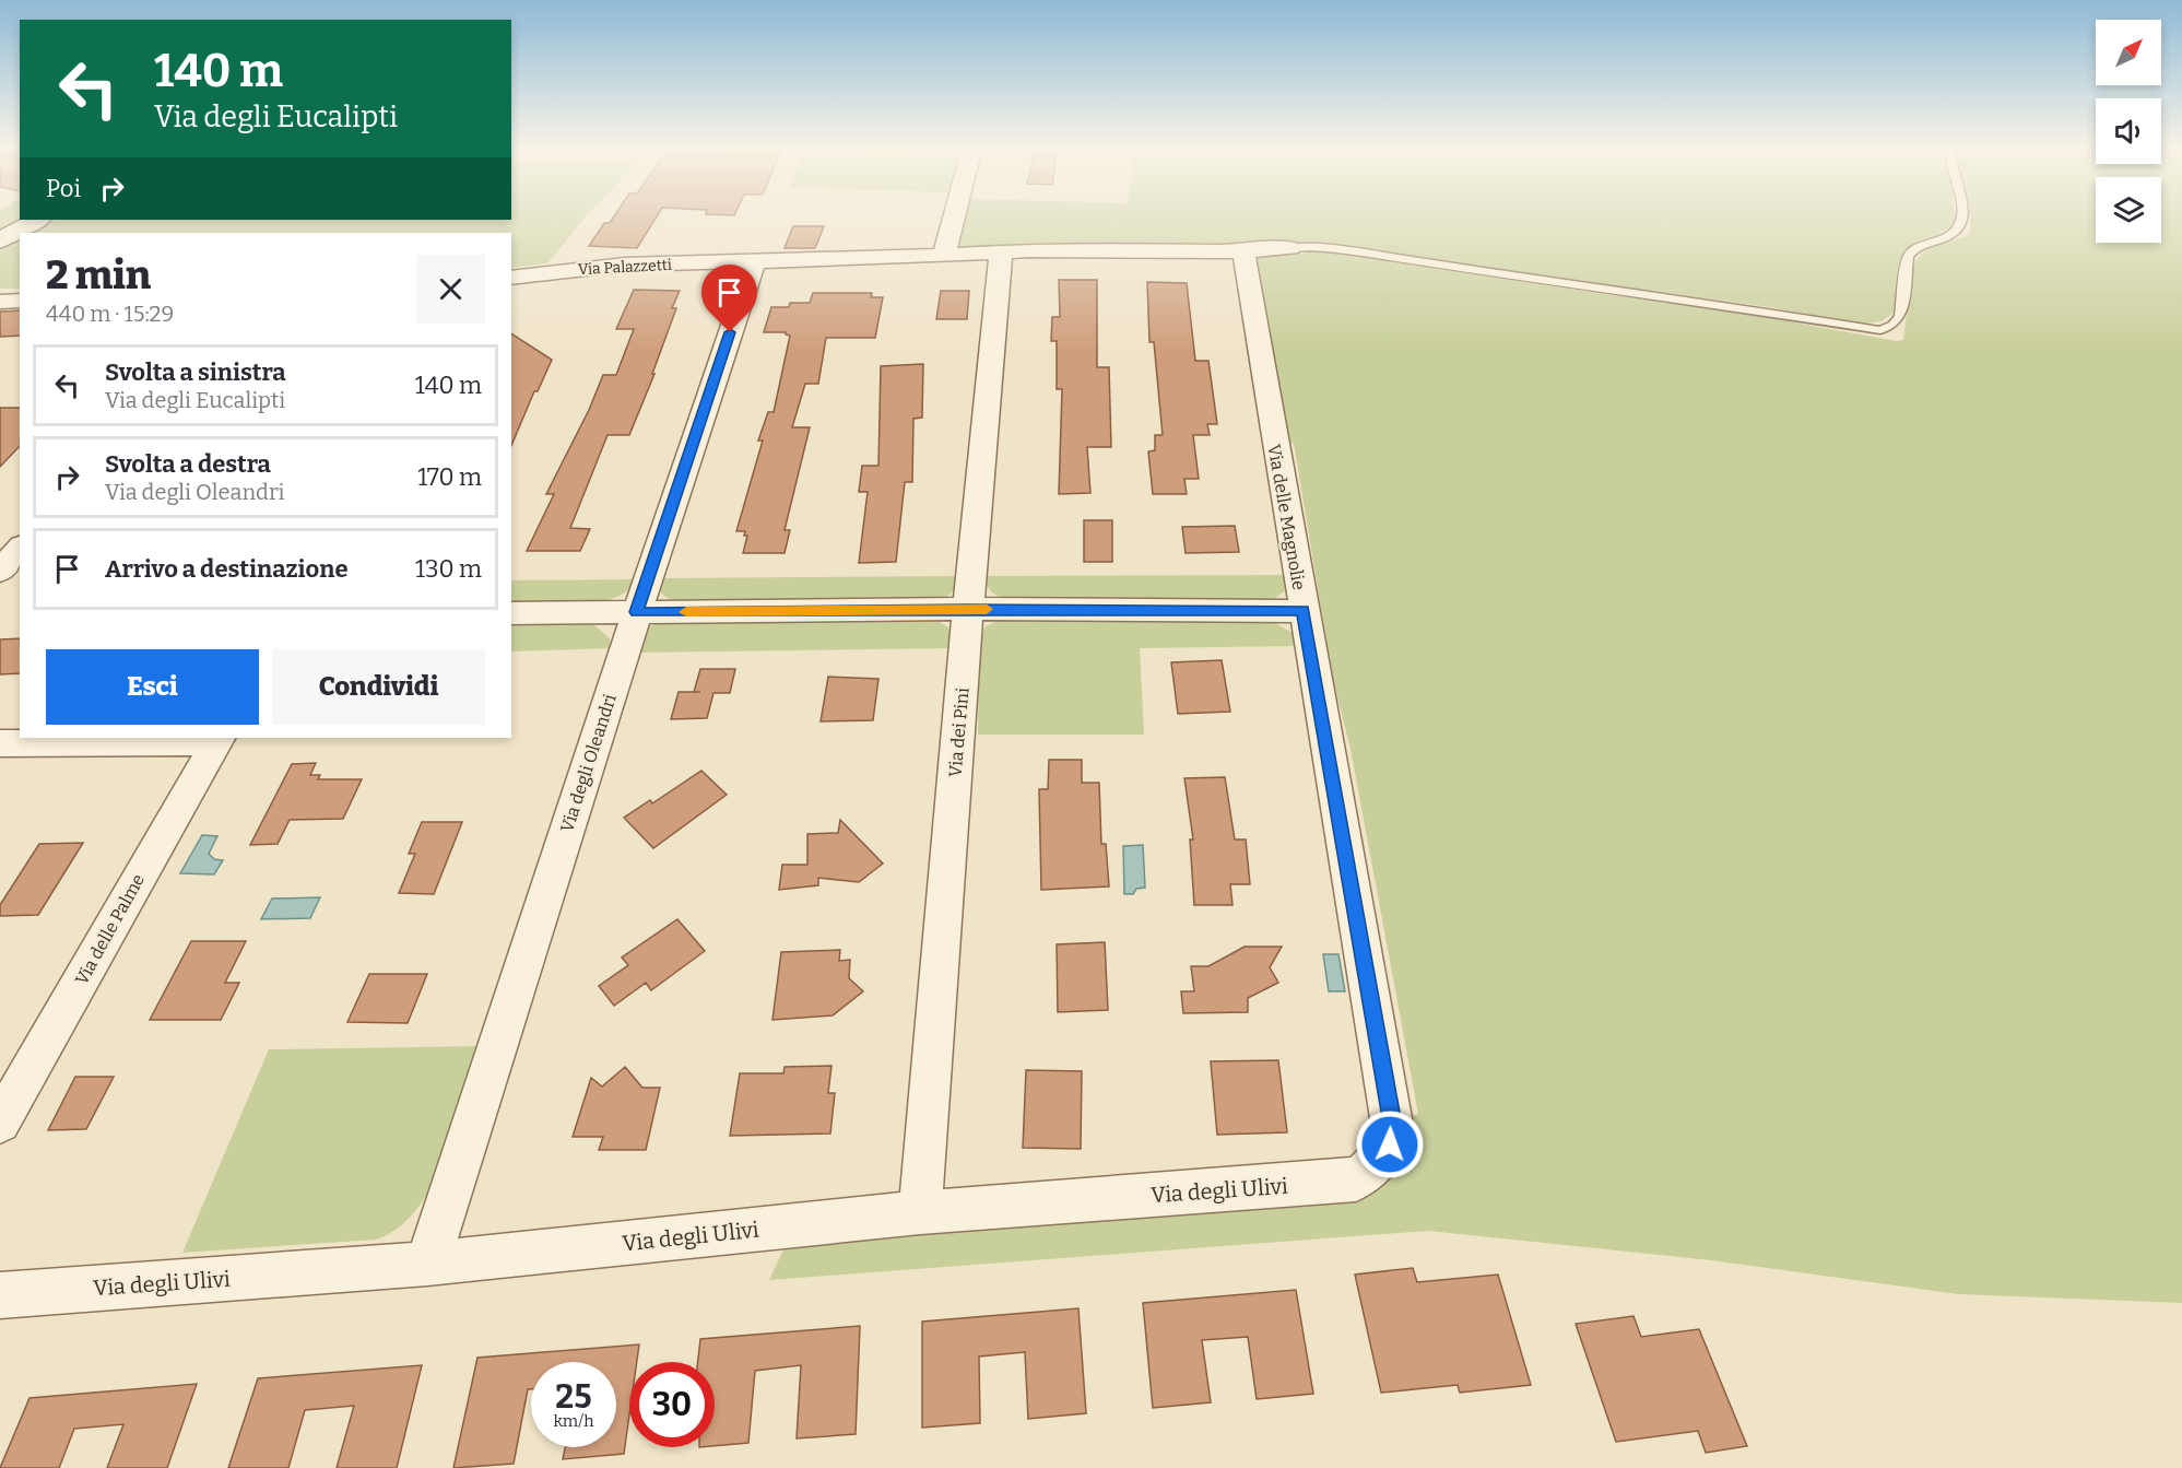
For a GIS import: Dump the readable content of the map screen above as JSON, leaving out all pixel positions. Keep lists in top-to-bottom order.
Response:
{
  "streets": {
    "street": [
      "Via Palazzetti",
      "Via delle Magnolie",
      "Via dei Pini",
      "Via degli Oleandri",
      "Via delle Palme",
      "Via degli Ulivi"
    ]
  },
  "crossings": [
    ["Via Palazzetti", "Via delle Magnolie"],
    ["Via Palazzetti", "Via dei Pini"],
    ["Via Palazzetti", "Via degli Oleandri"],
    ["Via delle Magnolie", "Via degli Ulivi"],
    ["Via dei Pini", "Via degli Ulivi"],
    ["Via degli Oleandri", "Via degli Ulivi"]
  ],
  "north": "top right",
  "page": {
    "turn": ["140 m", "Via degli Eucalipti"],
    "then": "Poi",
    "heading": ["2 min", "440 m · 15:29"],
    "list": [
      {
        "name": "Svolta a sinistra",
        "note": "Via degli Eucalipti",
        "value": "140 m"
      },
      {
        "name": "Svolta a destra",
        "note": "Via degli Oleandri",
        "value": "170 m"
      },
      {
        "name": "Arrivo a destinazione",
        "value": "130 m"
      }
    ],
    "buttons": ["Esci", "Condividi"],
    "speed": "25 km/h",
    "limit": "30"
  }
}
